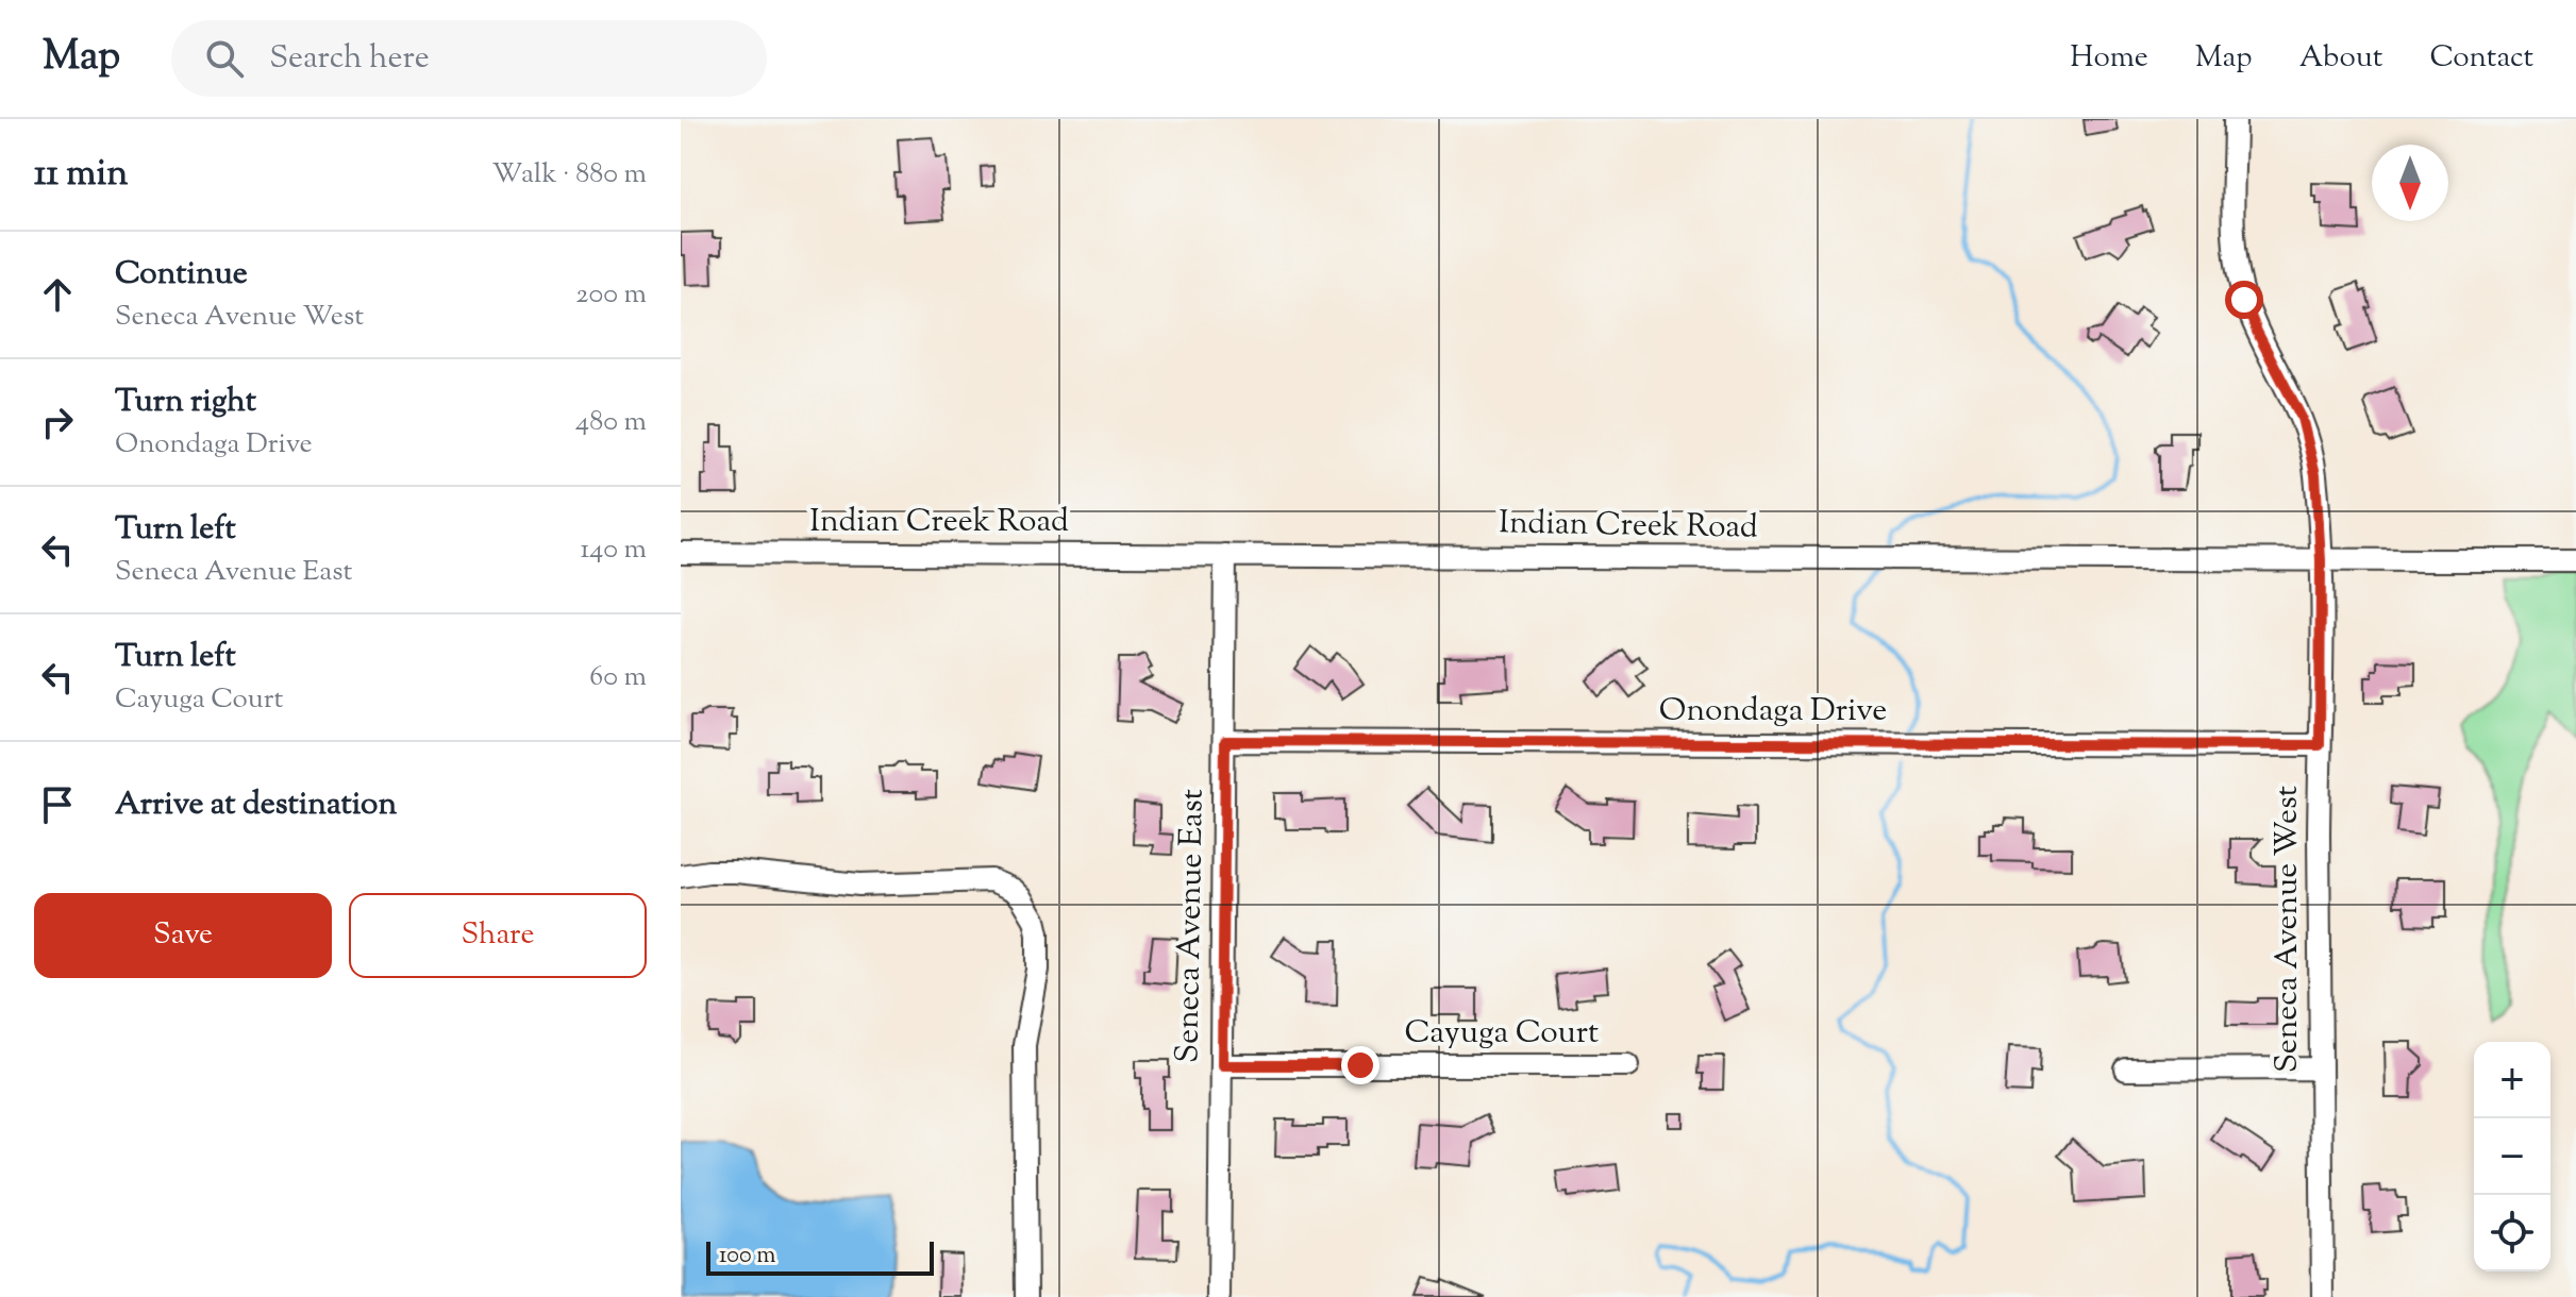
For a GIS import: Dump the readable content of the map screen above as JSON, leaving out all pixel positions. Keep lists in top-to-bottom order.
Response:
{
  "streets": {
    "street": [
      "Indian Creek Road",
      "Onondaga Drive",
      "Seneca Avenue East",
      "Seneca Avenue West",
      "Cayuga Court"
    ]
  },
  "crossings": [
    ["Indian Creek Road", "Seneca Avenue East"],
    ["Indian Creek Road", "Seneca Avenue West"],
    ["Onondaga Drive", "Seneca Avenue East"],
    ["Onondaga Drive", "Seneca Avenue West"],
    ["Seneca Avenue East", "Cayuga Court"]
  ],
  "scale_bar": "100 m",
  "north": "bottom",
  "page": {
    "header": "Map",
    "search": "Search here",
    "nav": [
      "Home",
      "Map",
      "About",
      "Contact"
    ],
    "heading": ["11 min", "Walk · 880 m"],
    "list": [
      ["Continue", "Seneca Avenue West", "200 m"],
      ["Turn right", "Onondaga Drive", "480 m"],
      ["Turn left", "Seneca Avenue East", "140 m"],
      ["Turn left", "Cayuga Court", "60 m"],
      "Arrive at destination"
    ],
    "buttons": ["Save", "Share"],
    "map_buttons": ["+", "−"],
    "scale": "100 m"
  }
}
